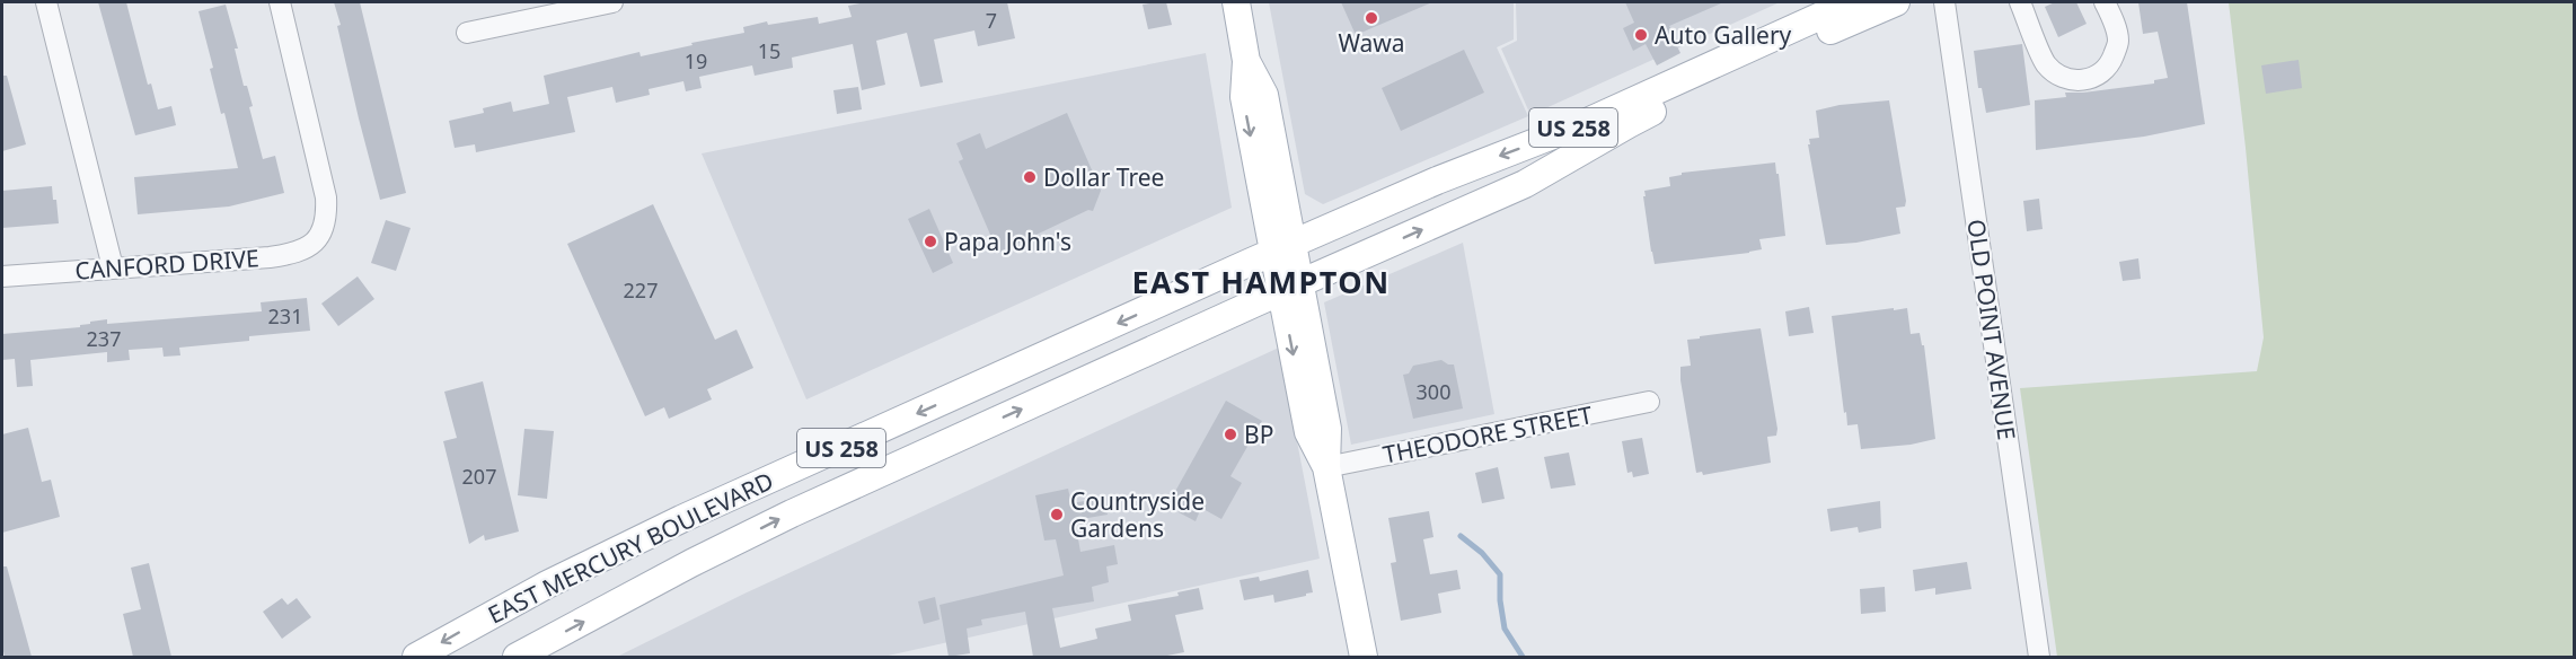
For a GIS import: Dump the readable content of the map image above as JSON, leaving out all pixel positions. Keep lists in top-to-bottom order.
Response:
{
  "streets": {
    "main road": ["US 258", "EAST MERCURY BOULEVARD"],
    "street": ["CANFORD DRIVE", "OLD POINT AVENUE", "THEODORE STREET"]
  },
  "districts": ["EAST HAMPTON"],
  "places": [
    "Wawa",
    "Auto Gallery",
    "Dollar Tree",
    "Papa John's",
    "BP",
    "Countryside Gardens"
  ],
  "house_numbers": [
    "7",
    "15",
    "19",
    "227",
    "231",
    "237",
    "300",
    "207"
  ]
}
